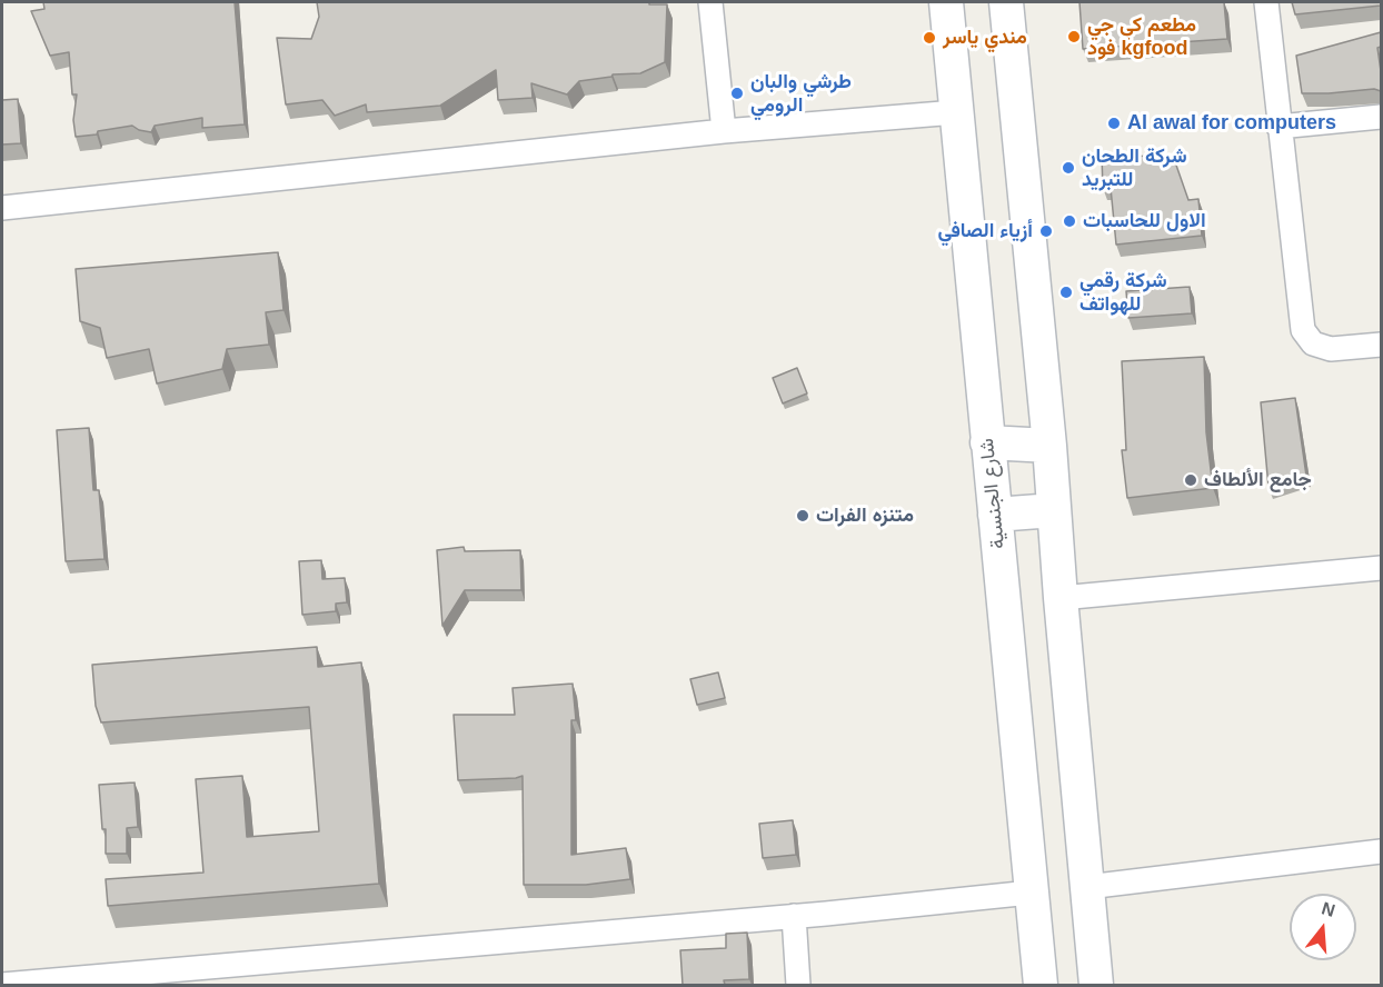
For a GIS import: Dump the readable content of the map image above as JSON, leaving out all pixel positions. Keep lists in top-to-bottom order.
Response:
{
  "streets": {
    "main road": ["شارع الجنسية"]
  },
  "places": [
    "مطعم کي جي فود kgfood",
    "مندي ياسر",
    "طرشي والبان الرومي",
    "Al awal for computers",
    "شركة الطحان للتبريد",
    "الاول للحاسبات",
    "أزياء الصافي",
    "شركة رقمي للهواتف",
    "جامع الألطاف",
    "متنزه الفرات"
  ],
  "north": "top"
}
